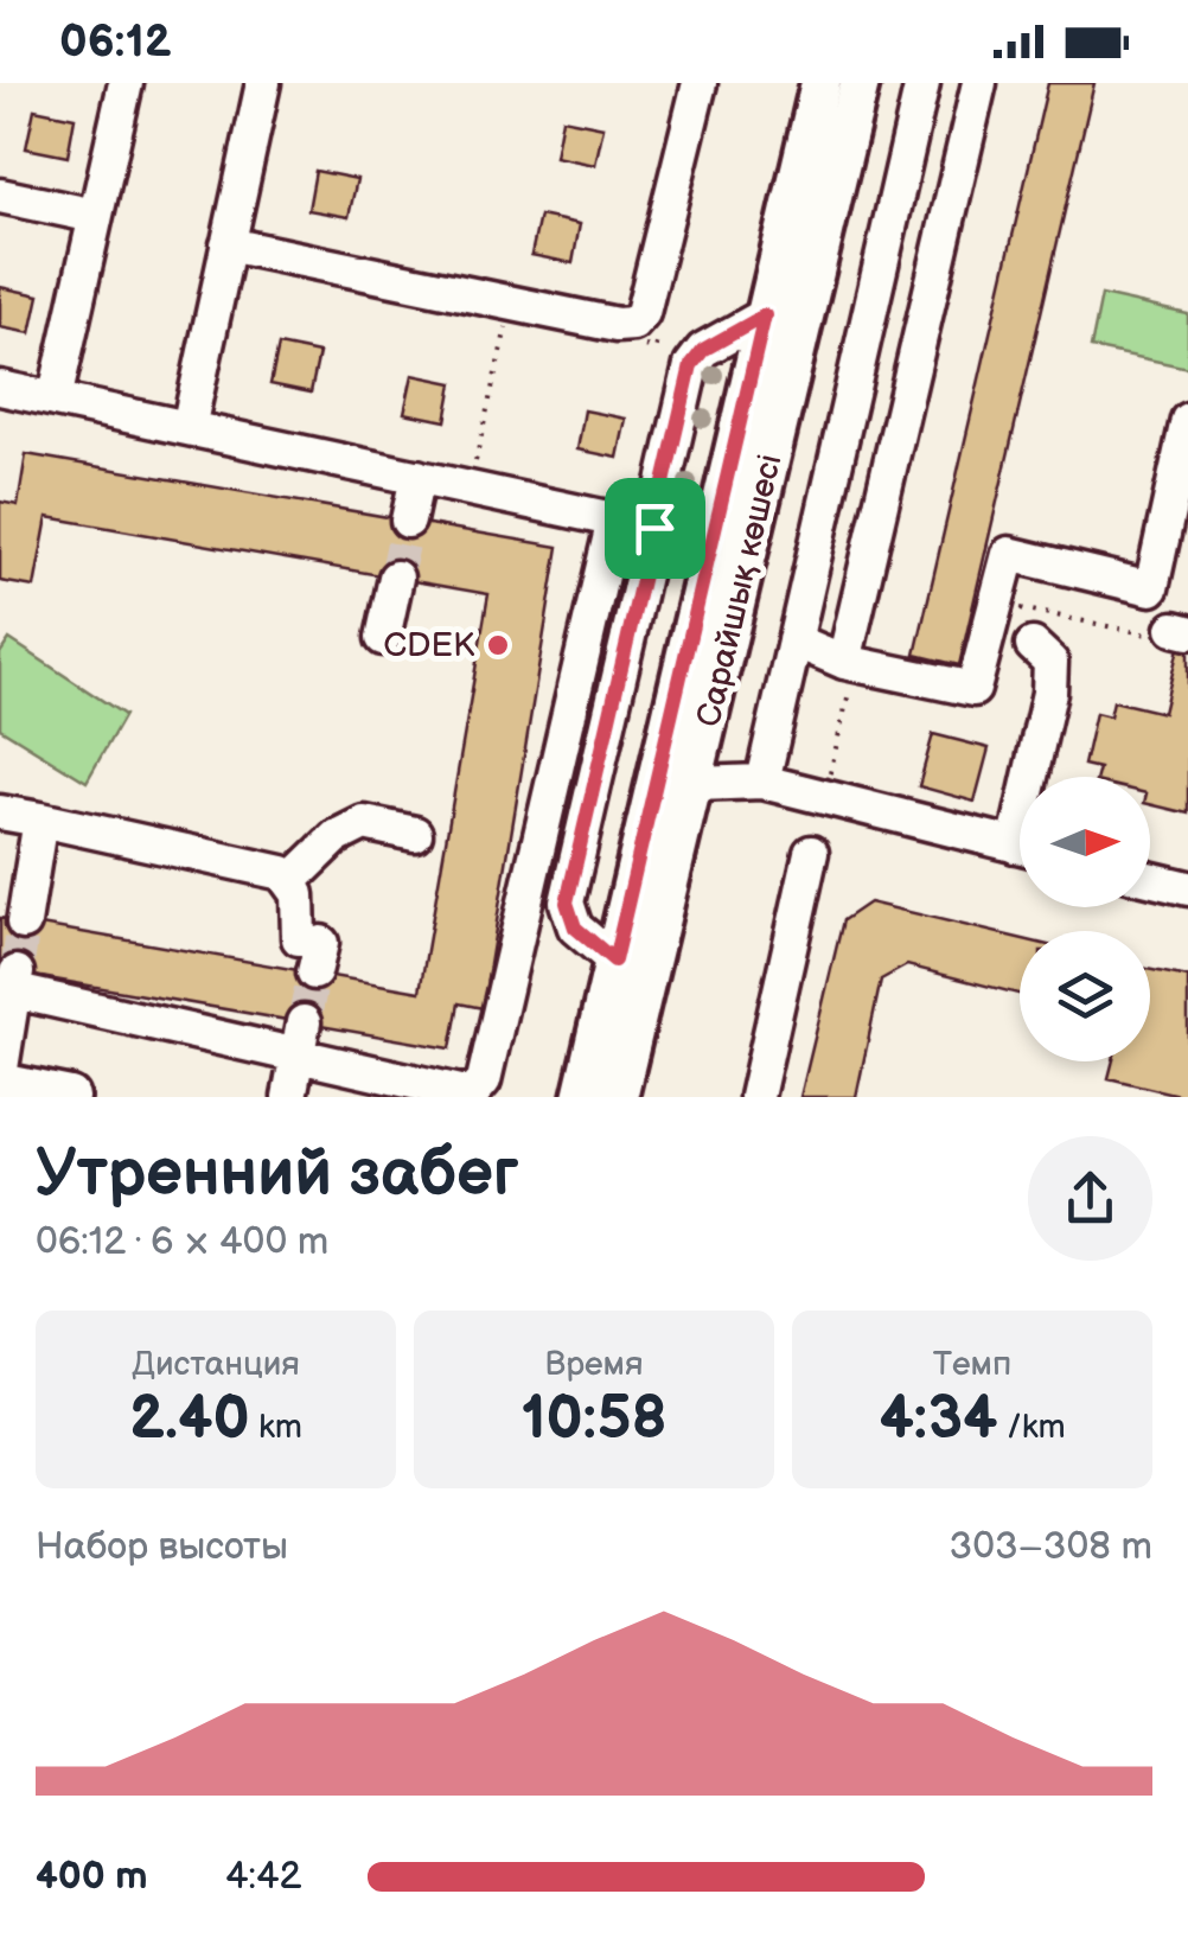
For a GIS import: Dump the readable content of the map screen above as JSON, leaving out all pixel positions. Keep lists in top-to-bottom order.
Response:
{
  "streets": {
    "main road": ["Сарайшық көшесі"]
  },
  "places": ["CDEK"],
  "north": "right",
  "page": {
    "status": "06:12",
    "heading": ["Утренний забег", "06:12 · 6 × 400 m"],
    "stats": [
      ["Дистанция", "2.40 km"],
      ["Время", "10:58"],
      ["Темп", "4:34 /km"]
    ],
    "chart": ["Набор высоты", "303–308 m"],
    "list": [
      {
        "name": "400 m",
        "note": "4:42"
      }
    ]
  }
}
